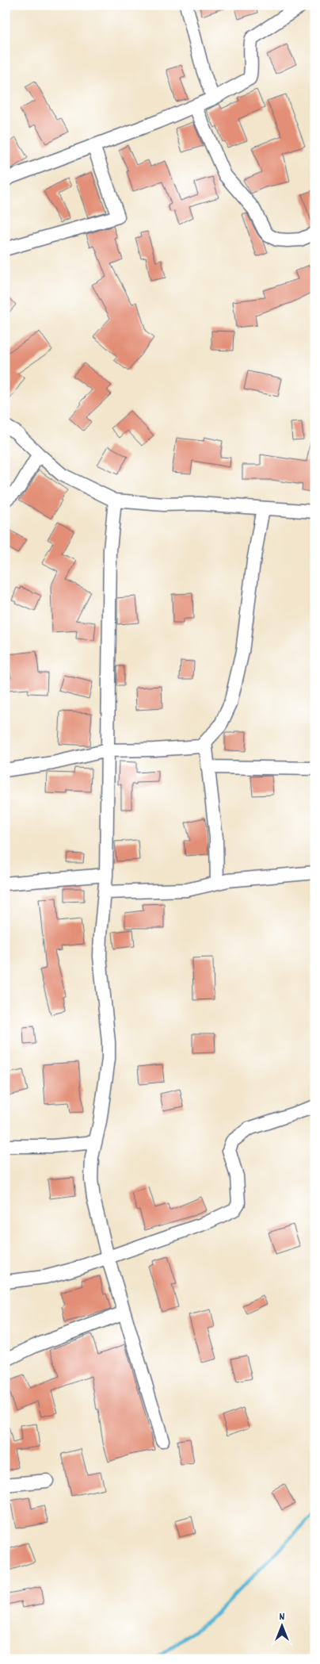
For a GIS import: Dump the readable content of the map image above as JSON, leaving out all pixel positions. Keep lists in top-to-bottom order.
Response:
{
  "north": "top"
}
